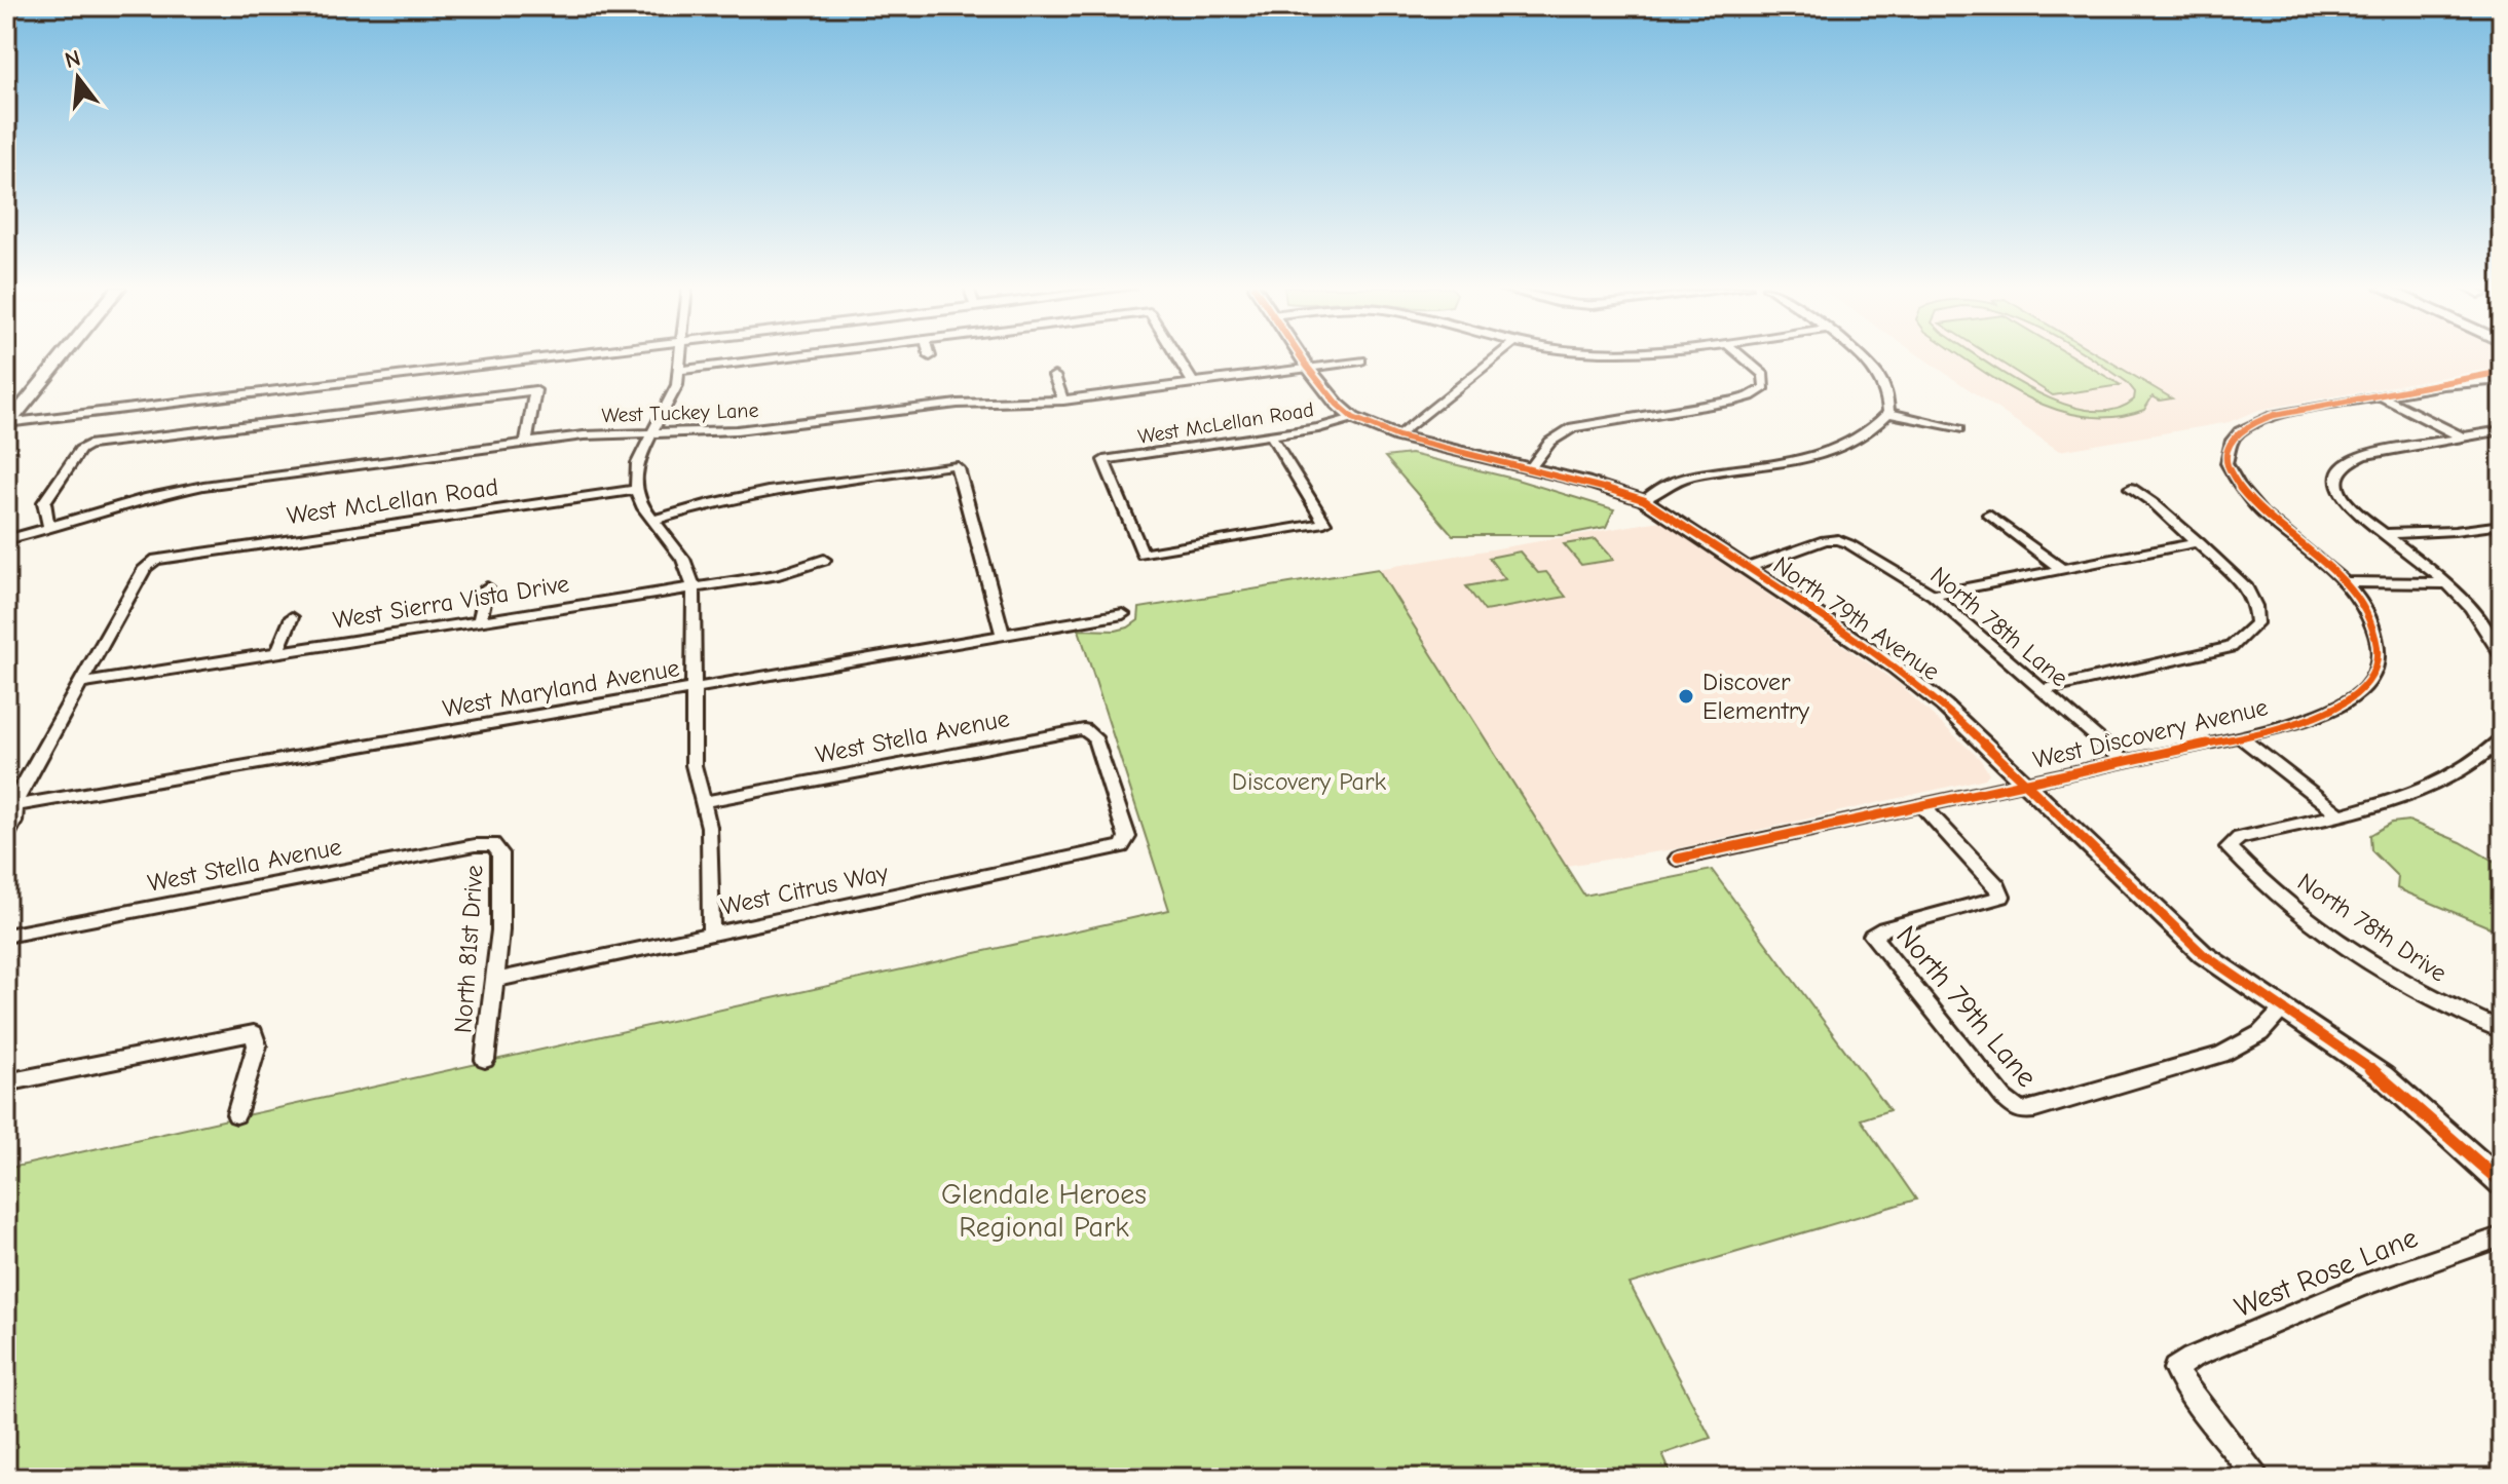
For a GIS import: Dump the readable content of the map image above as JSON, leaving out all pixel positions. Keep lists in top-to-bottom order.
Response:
{
  "streets": {
    "street": [
      "West Tuckey Lane",
      "West McLellan Road",
      "West Sierra Vista Drive",
      "North 79th Avenue",
      "North 78th Lane",
      "West Maryland Avenue",
      "West Discovery Avenue",
      "West Stella Avenue",
      "West Citrus Way",
      "North 78th Drive",
      "North 81st Drive",
      "North 79th Lane",
      "West Rose Lane"
    ]
  },
  "crossings": [
    ["West Tuckey Lane", "North 79th Avenue"],
    ["West McLellan Road", "West Sierra Vista Drive"],
    ["West McLellan Road", "North 79th Avenue"],
    ["North 79th Avenue", "North 78th Lane"],
    ["North 79th Avenue", "West Discovery Avenue"],
    ["North 79th Avenue", "North 79th Lane"],
    ["North 78th Lane", "West Discovery Avenue"],
    ["West Discovery Avenue", "North 79th Lane"],
    ["West Stella Avenue", "West Citrus Way"],
    ["West Stella Avenue", "North 81st Drive"],
    ["West Citrus Way", "North 81st Drive"]
  ],
  "parks": ["Discovery Park", "Glendale Heroes Regional Park"],
  "places": ["Discover Elementry"],
  "north": "top"
}
